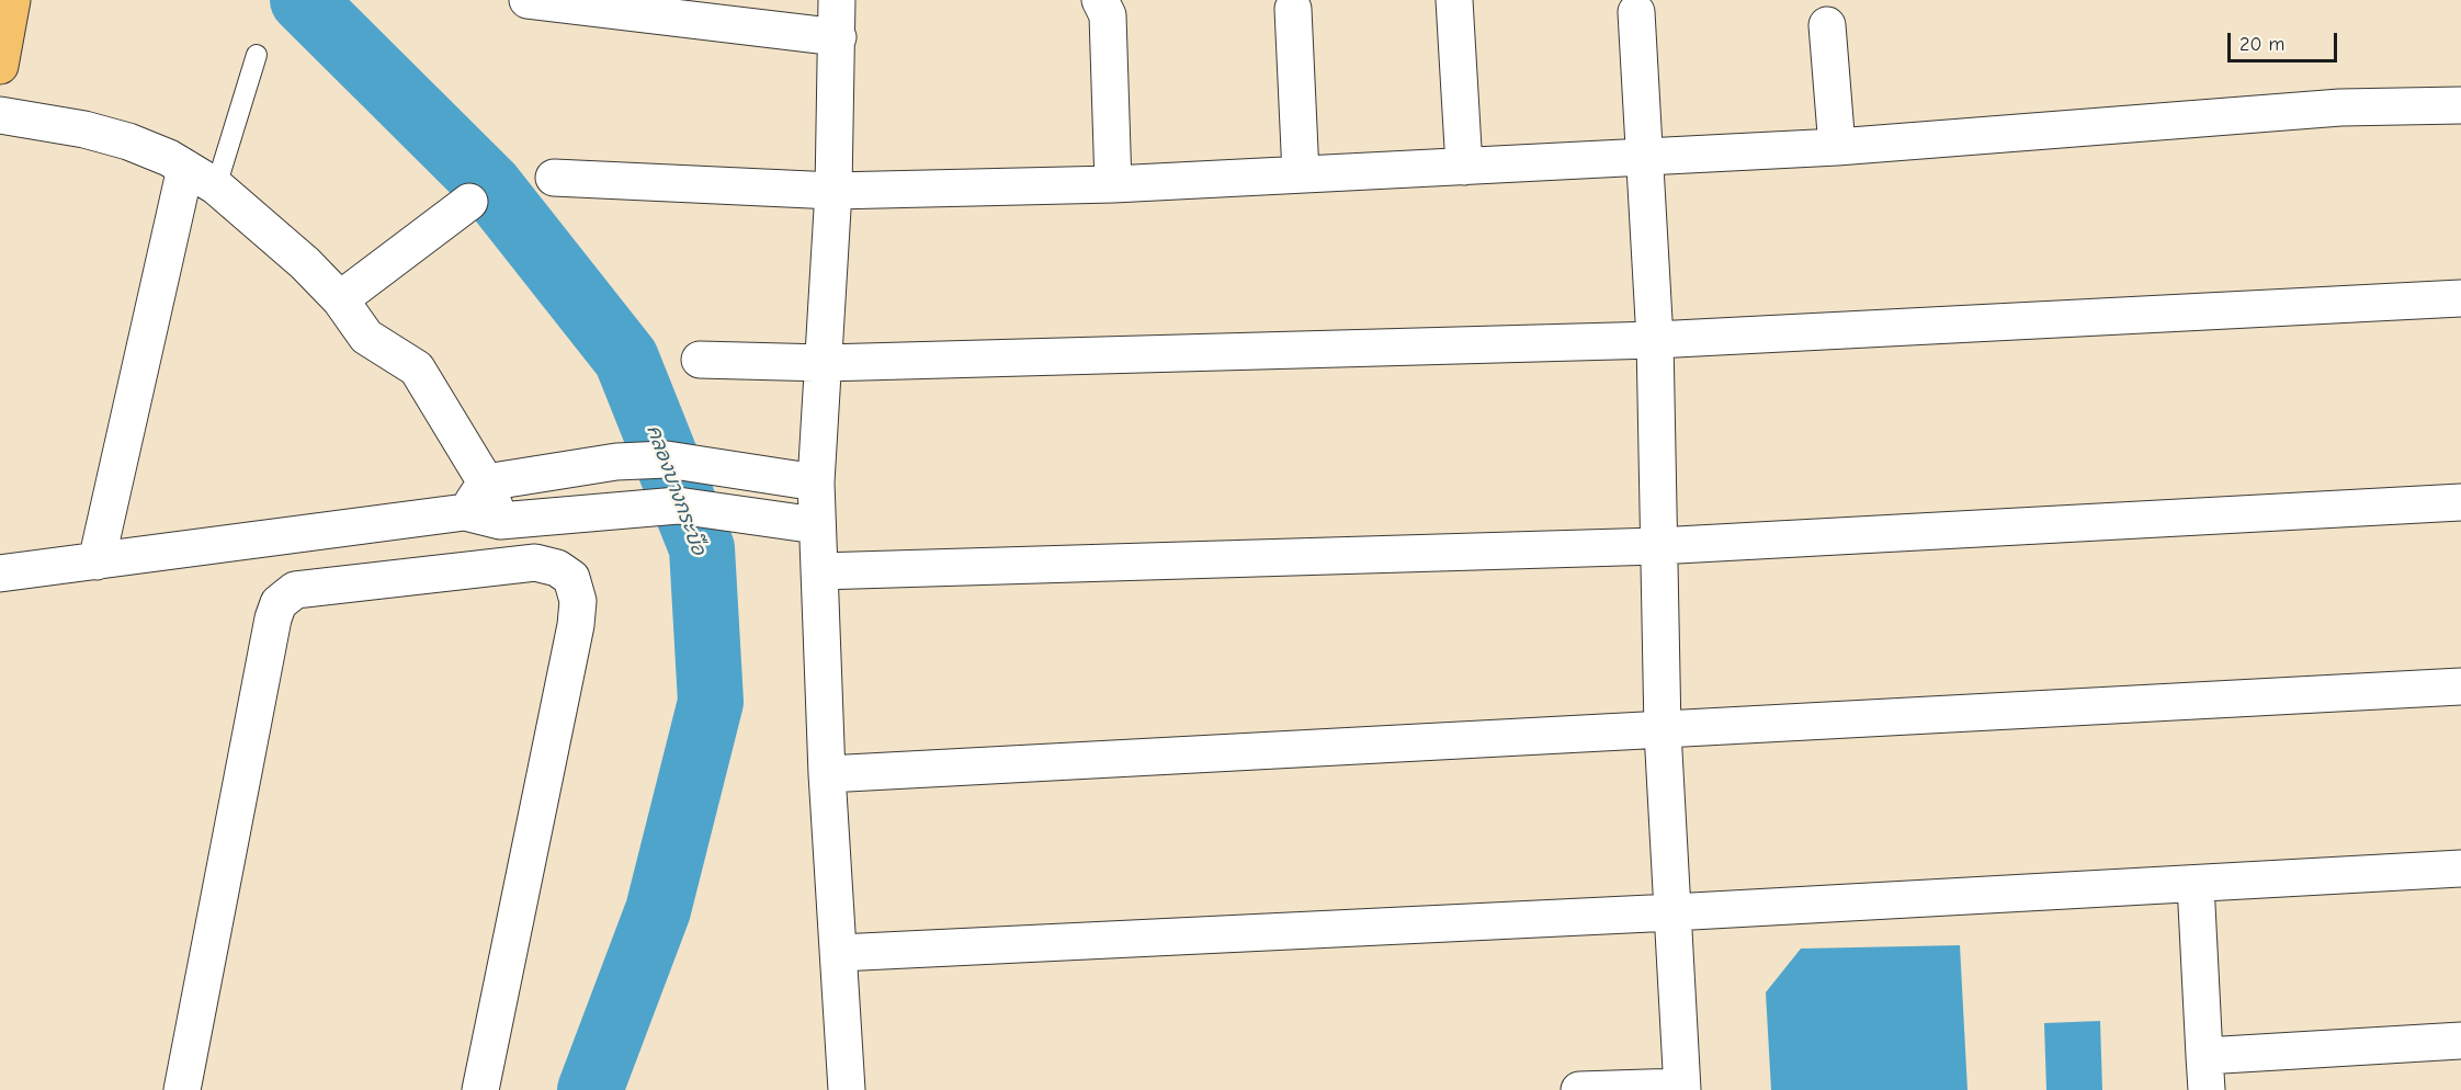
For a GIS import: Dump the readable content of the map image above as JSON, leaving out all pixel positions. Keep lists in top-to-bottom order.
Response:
{
  "water": ["คลองบางกระบือ"],
  "scale_bar": "20 m"
}
